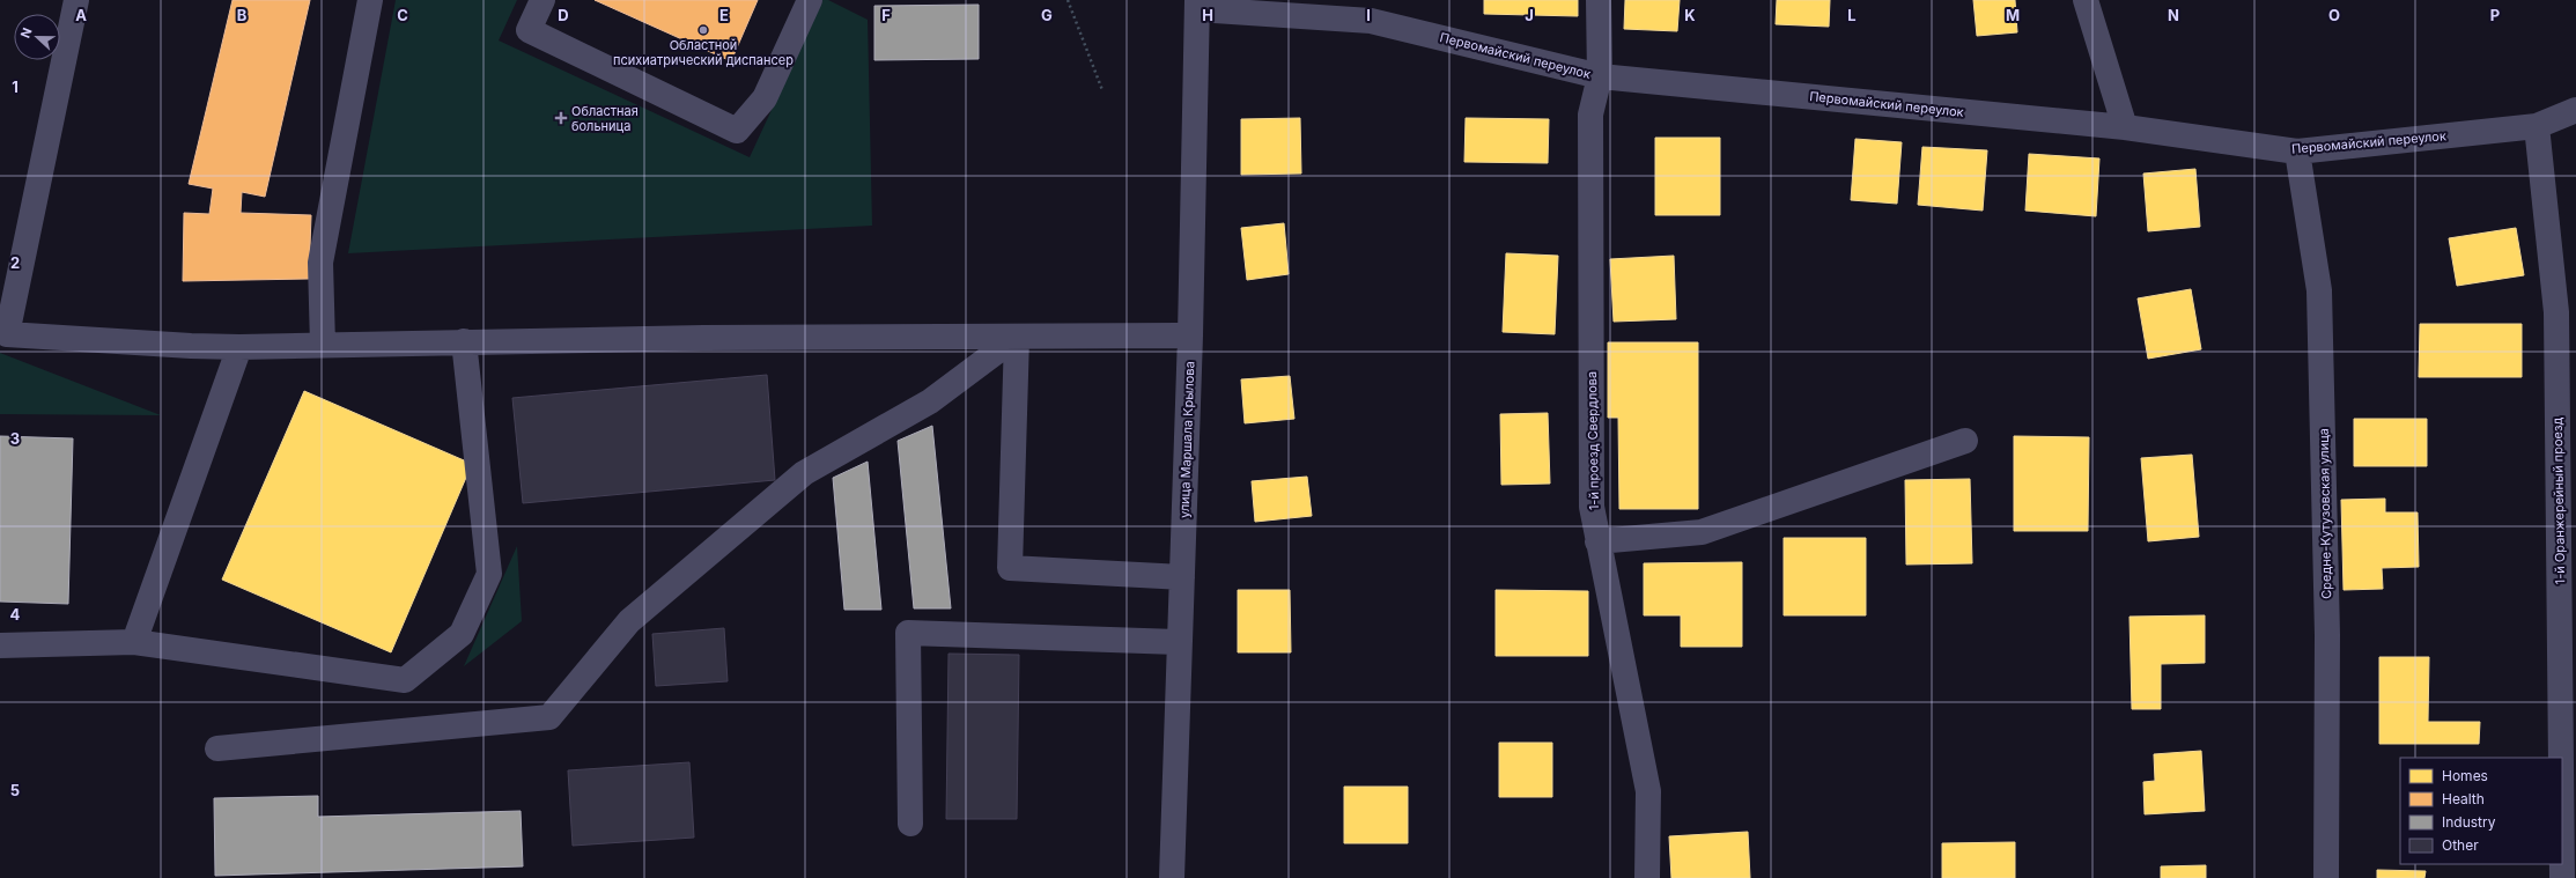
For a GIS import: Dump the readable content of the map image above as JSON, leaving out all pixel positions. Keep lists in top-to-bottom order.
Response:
{
  "streets": {
    "street": [
      "Первомайский переулок",
      "улица Маршала Крылова",
      "1-й проезд Свердлова",
      "1-й Оранжерейный проезд",
      "Средне-Кутузовская улица"
    ]
  },
  "crossings": [
    ["Первомайский переулок", "улица Маршала Крылова"],
    ["Первомайский переулок", "1-й проезд Свердлова"],
    ["Первомайский переулок", "1-й Оранжерейный проезд"],
    ["Первомайский переулок", "Средне-Кутузовская улица"]
  ],
  "places": {
    "other": ["Областной психиатрический диспансер"],
    "health": ["Областная больница"]
  },
  "legend": [
    "Homes",
    "Health",
    "Industry",
    "Other"
  ],
  "north": "left",
  "grid": {
    "columns": [
      "A",
      "B",
      "C",
      "D",
      "E",
      "F",
      "G",
      "H",
      "I",
      "J",
      "K",
      "L",
      "M",
      "N",
      "O",
      "P"
    ],
    "rows": [
      "1",
      "2",
      "3",
      "4",
      "5"
    ]
  }
}
